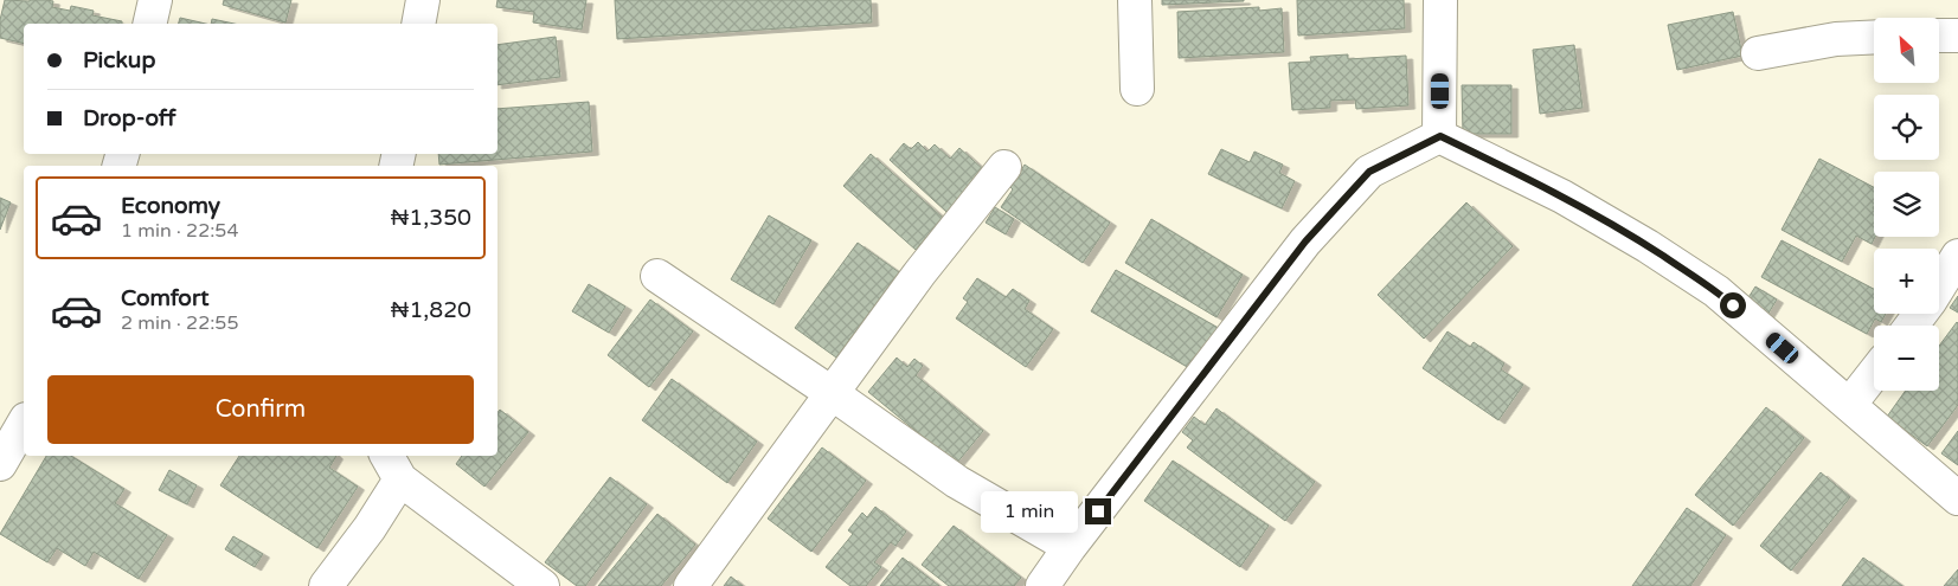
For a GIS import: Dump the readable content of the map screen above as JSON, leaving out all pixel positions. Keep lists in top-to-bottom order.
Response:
{
  "north": "top left",
  "page": {
    "map_buttons": ["+", "−"],
    "banner": ["Pickup", "Drop-off"],
    "list": [
      {
        "name": "Economy",
        "note": "1 min · 22:54",
        "value": "₦1,350"
      },
      {
        "name": "Comfort",
        "note": "2 min · 22:55",
        "value": "₦1,820"
      }
    ],
    "buttons": "Confirm",
    "bubble": "1 min"
  }
}
